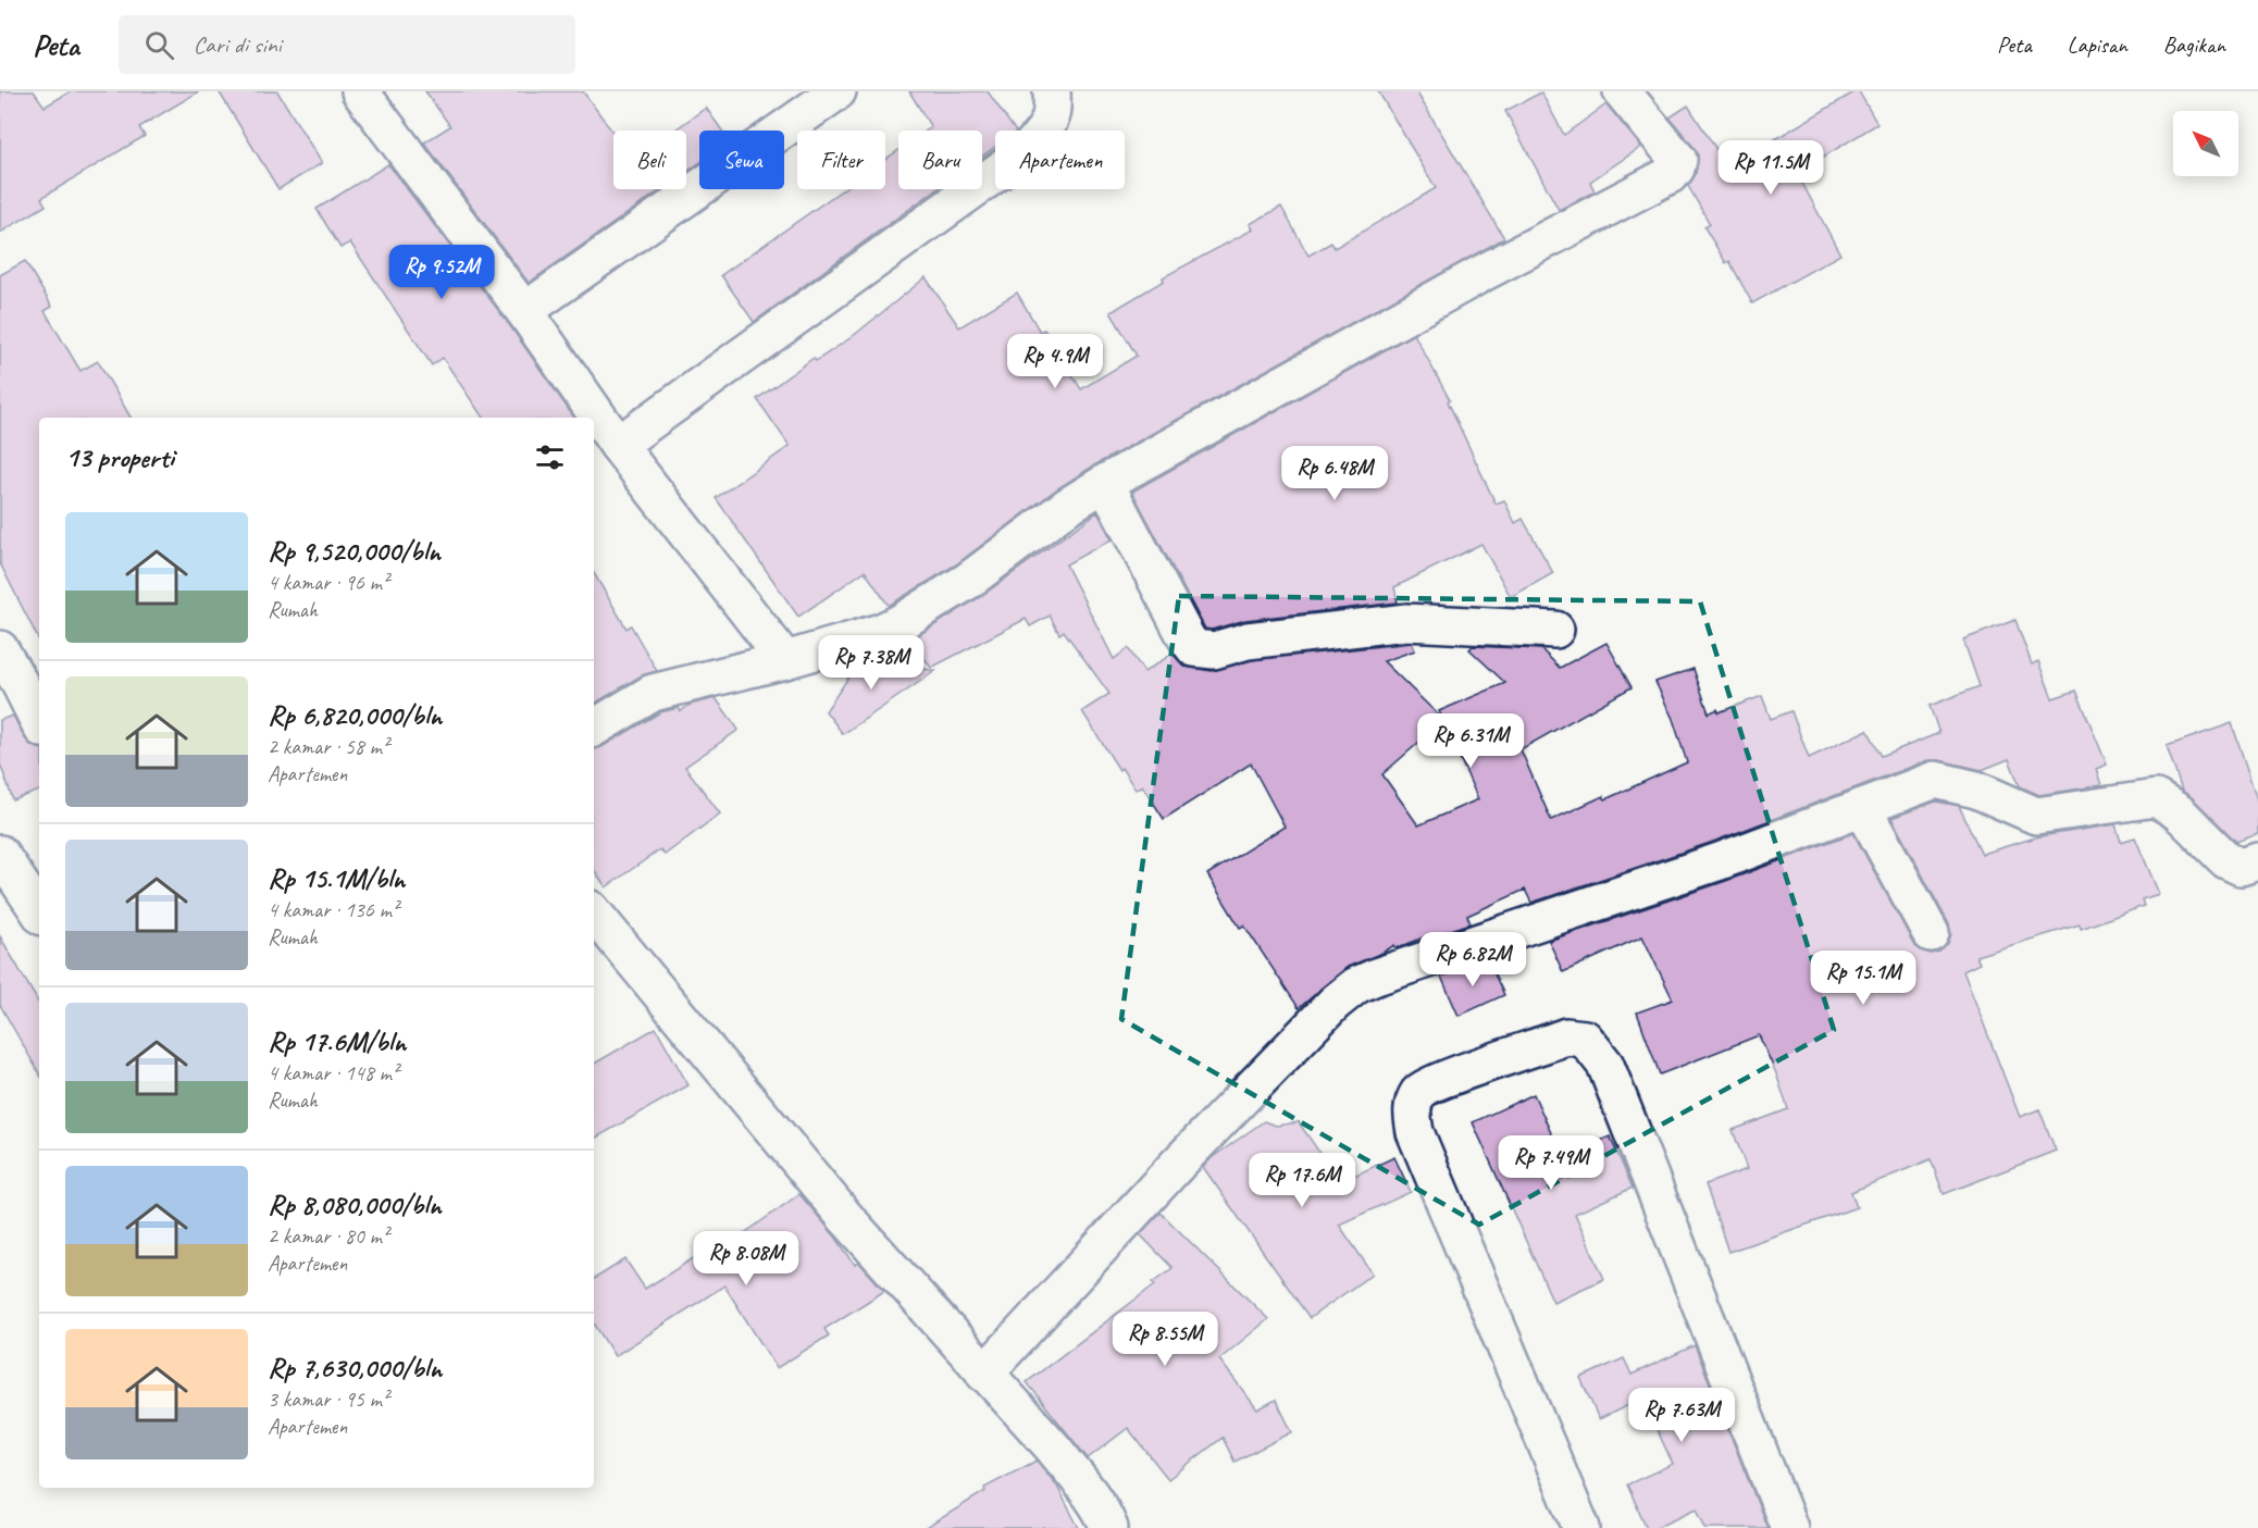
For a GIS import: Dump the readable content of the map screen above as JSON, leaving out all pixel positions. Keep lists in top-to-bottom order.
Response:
{
  "north": "top left",
  "page": {
    "header": "Peta",
    "search": "Cari di sini",
    "nav": ["Peta", "Lapisan", "Bagikan"],
    "chip": [
      "Beli",
      "Sewa",
      "Filter",
      "Baru",
      "Apartemen"
    ],
    "price": [
      "Rp 11.5M",
      "Rp 9.52M",
      "Rp 4.9M",
      "Rp 6.48M",
      "Rp 7.38M",
      "Rp 6.31M",
      "Rp 6.82M",
      "Rp 15.1M",
      "Rp 7.49M",
      "Rp 17.6M",
      "Rp 8.08M",
      "Rp 8.55M",
      "Rp 7.63M"
    ],
    "heading": "13 properti",
    "list": [
      {
        "name": "Rp 9,520,000/bln",
        "note": "4 kamar · 96 m² · Rumah"
      },
      {
        "name": "Rp 6,820,000/bln",
        "note": "2 kamar · 58 m² · Apartemen"
      },
      {
        "name": "Rp 15.1M/bln",
        "note": "4 kamar · 136 m² · Rumah"
      },
      {
        "name": "Rp 17.6M/bln",
        "note": "4 kamar · 148 m² · Rumah"
      },
      {
        "name": "Rp 8,080,000/bln",
        "note": "2 kamar · 80 m² · Apartemen"
      },
      {
        "name": "Rp 7,630,000/bln",
        "note": "3 kamar · 95 m² · Apartemen"
      }
    ]
  }
}
